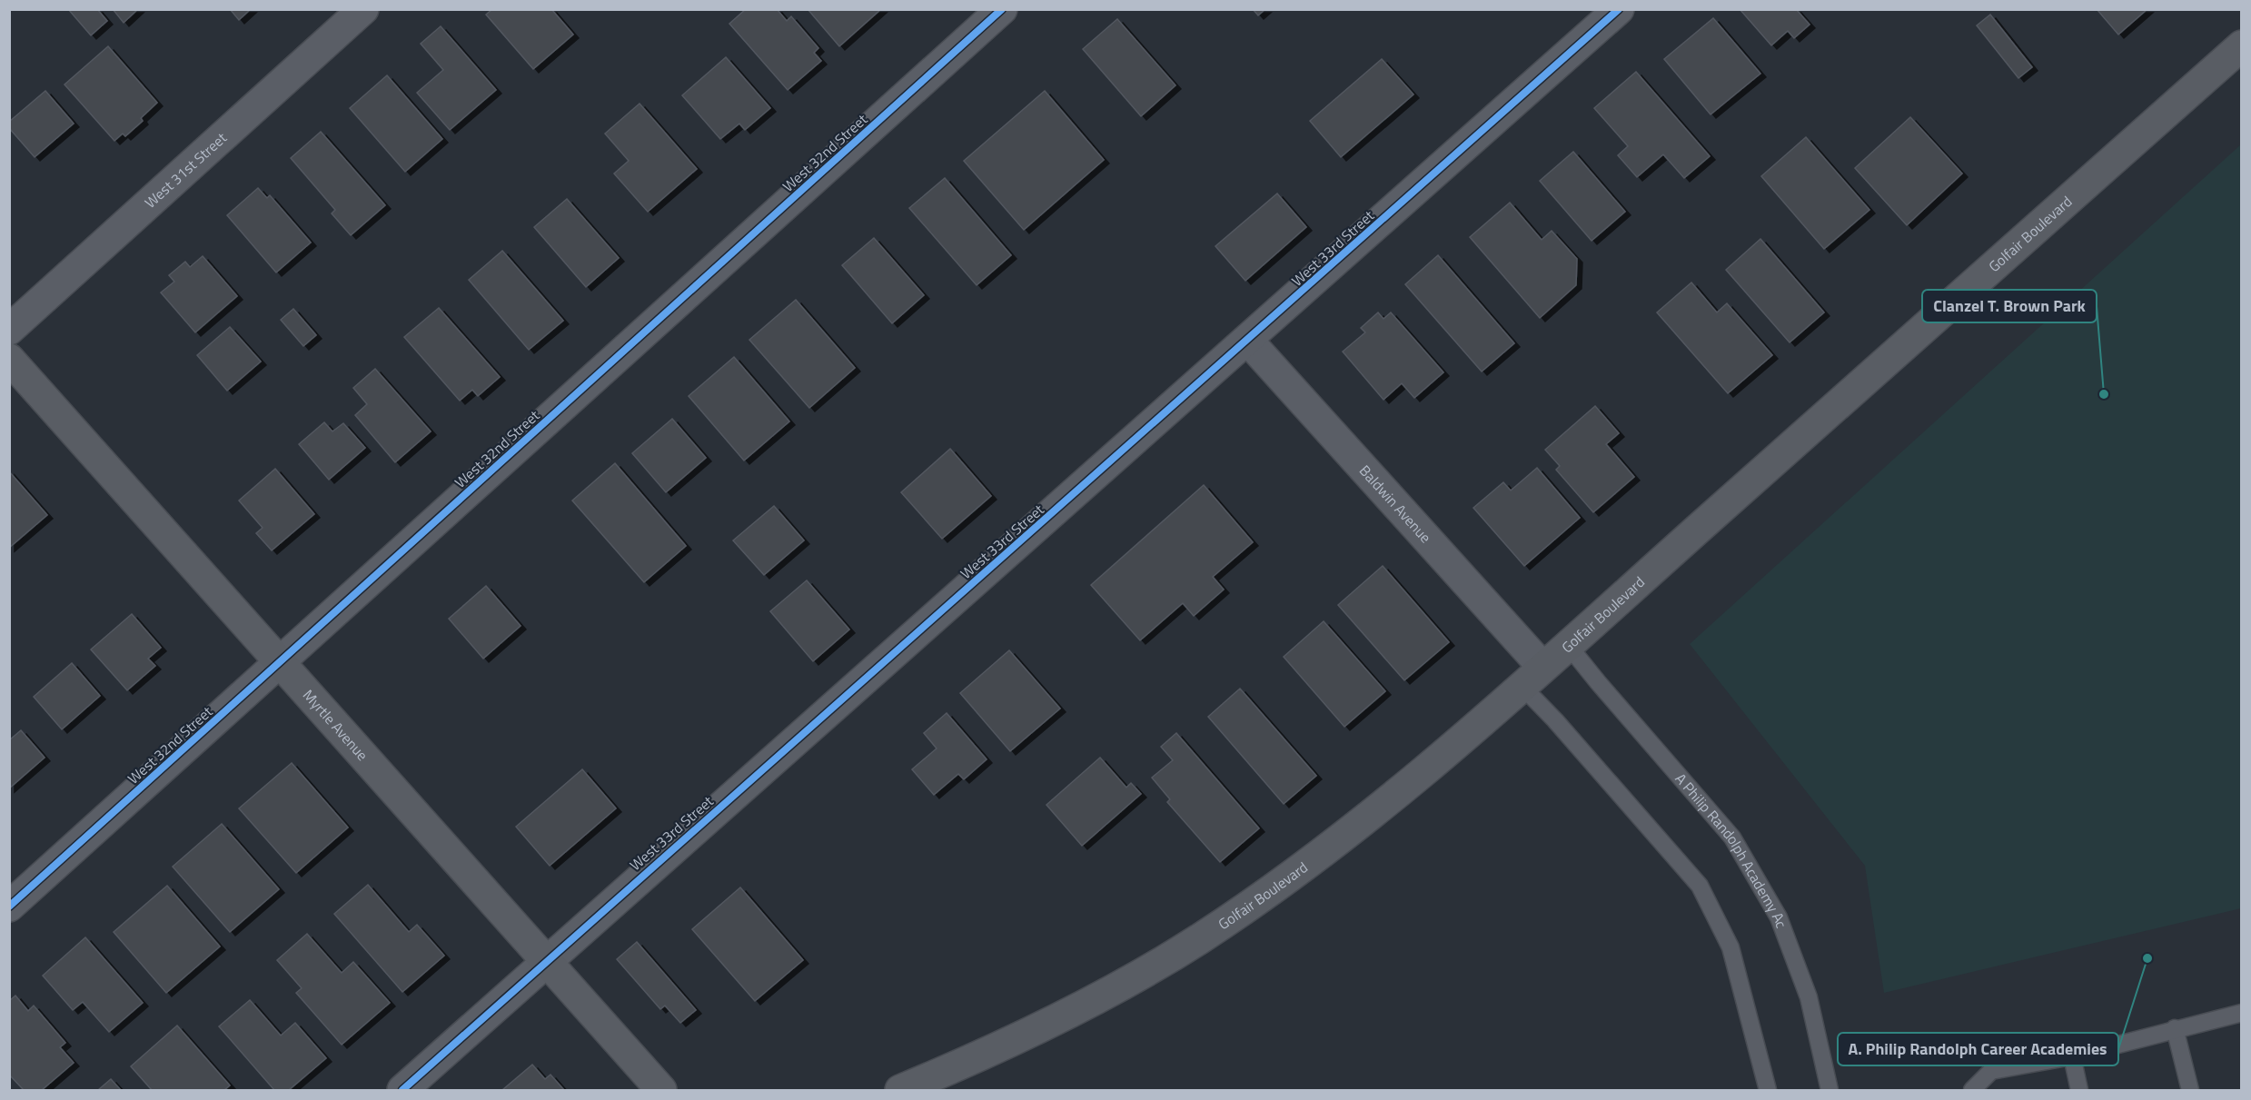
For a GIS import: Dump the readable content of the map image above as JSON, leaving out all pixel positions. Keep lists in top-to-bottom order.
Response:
{
  "streets": {
    "main road": ["Golfair Boulevard", "Myrtle Avenue"],
    "street": [
      "West 32nd Street",
      "West 31st Street",
      "West 33rd Street",
      "Baldwin Avenue"
    ],
    "lane": ["A Philip Randolph Academy Ac"]
  },
  "crossings": [
    ["West 32nd Street", "Myrtle Avenue"],
    ["Golfair Boulevard", "Baldwin Avenue"],
    ["Golfair Boulevard", "A Philip Randolph Academy Ac"],
    ["West 33rd Street", "Baldwin Avenue"],
    ["West 33rd Street", "Myrtle Avenue"]
  ],
  "places": ["Clanzel T. Brown Park", "A. Philip Randolph Career Academies"]
}
